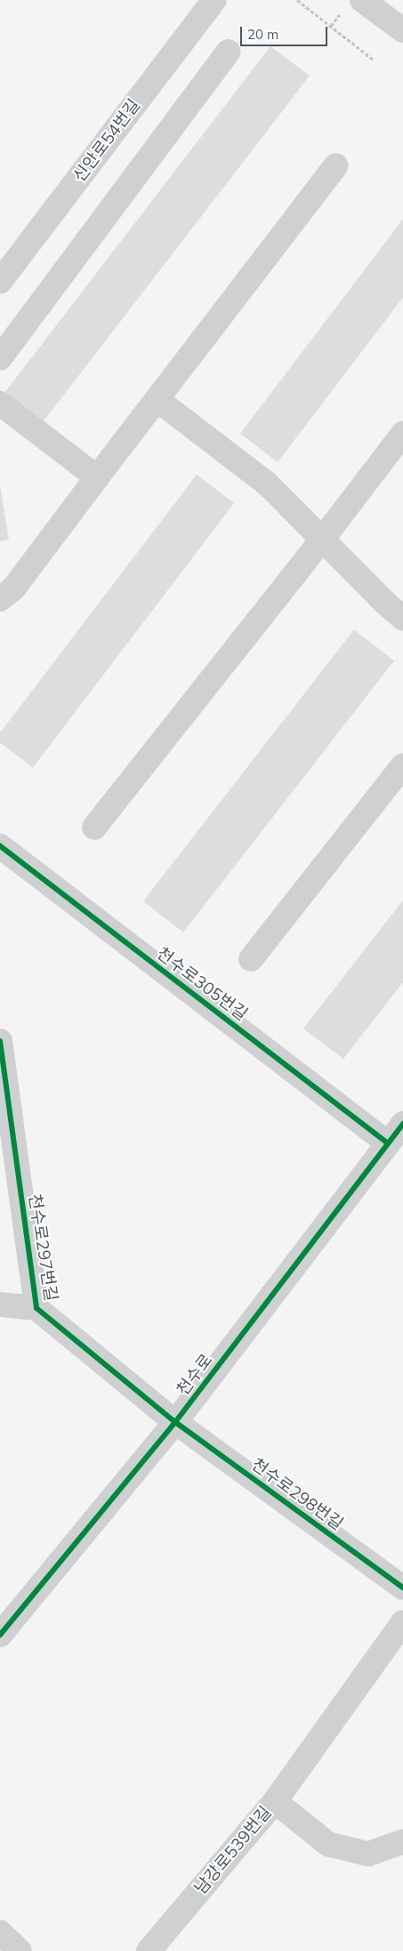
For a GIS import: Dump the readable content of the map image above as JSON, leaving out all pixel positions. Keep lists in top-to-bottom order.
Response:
{
  "streets": {
    "street": [
      "신안로54번길",
      "천수로305번길",
      "천수로297번길",
      "천수로",
      "천수로298번길",
      "남강로539번길"
    ]
  },
  "crossings": [
    ["천수로305번길", "천수로"],
    ["천수로297번길", "천수로"],
    ["천수로297번길", "천수로298번길"],
    ["천수로", "천수로298번길"]
  ],
  "scale_bar": "20 m"
}
